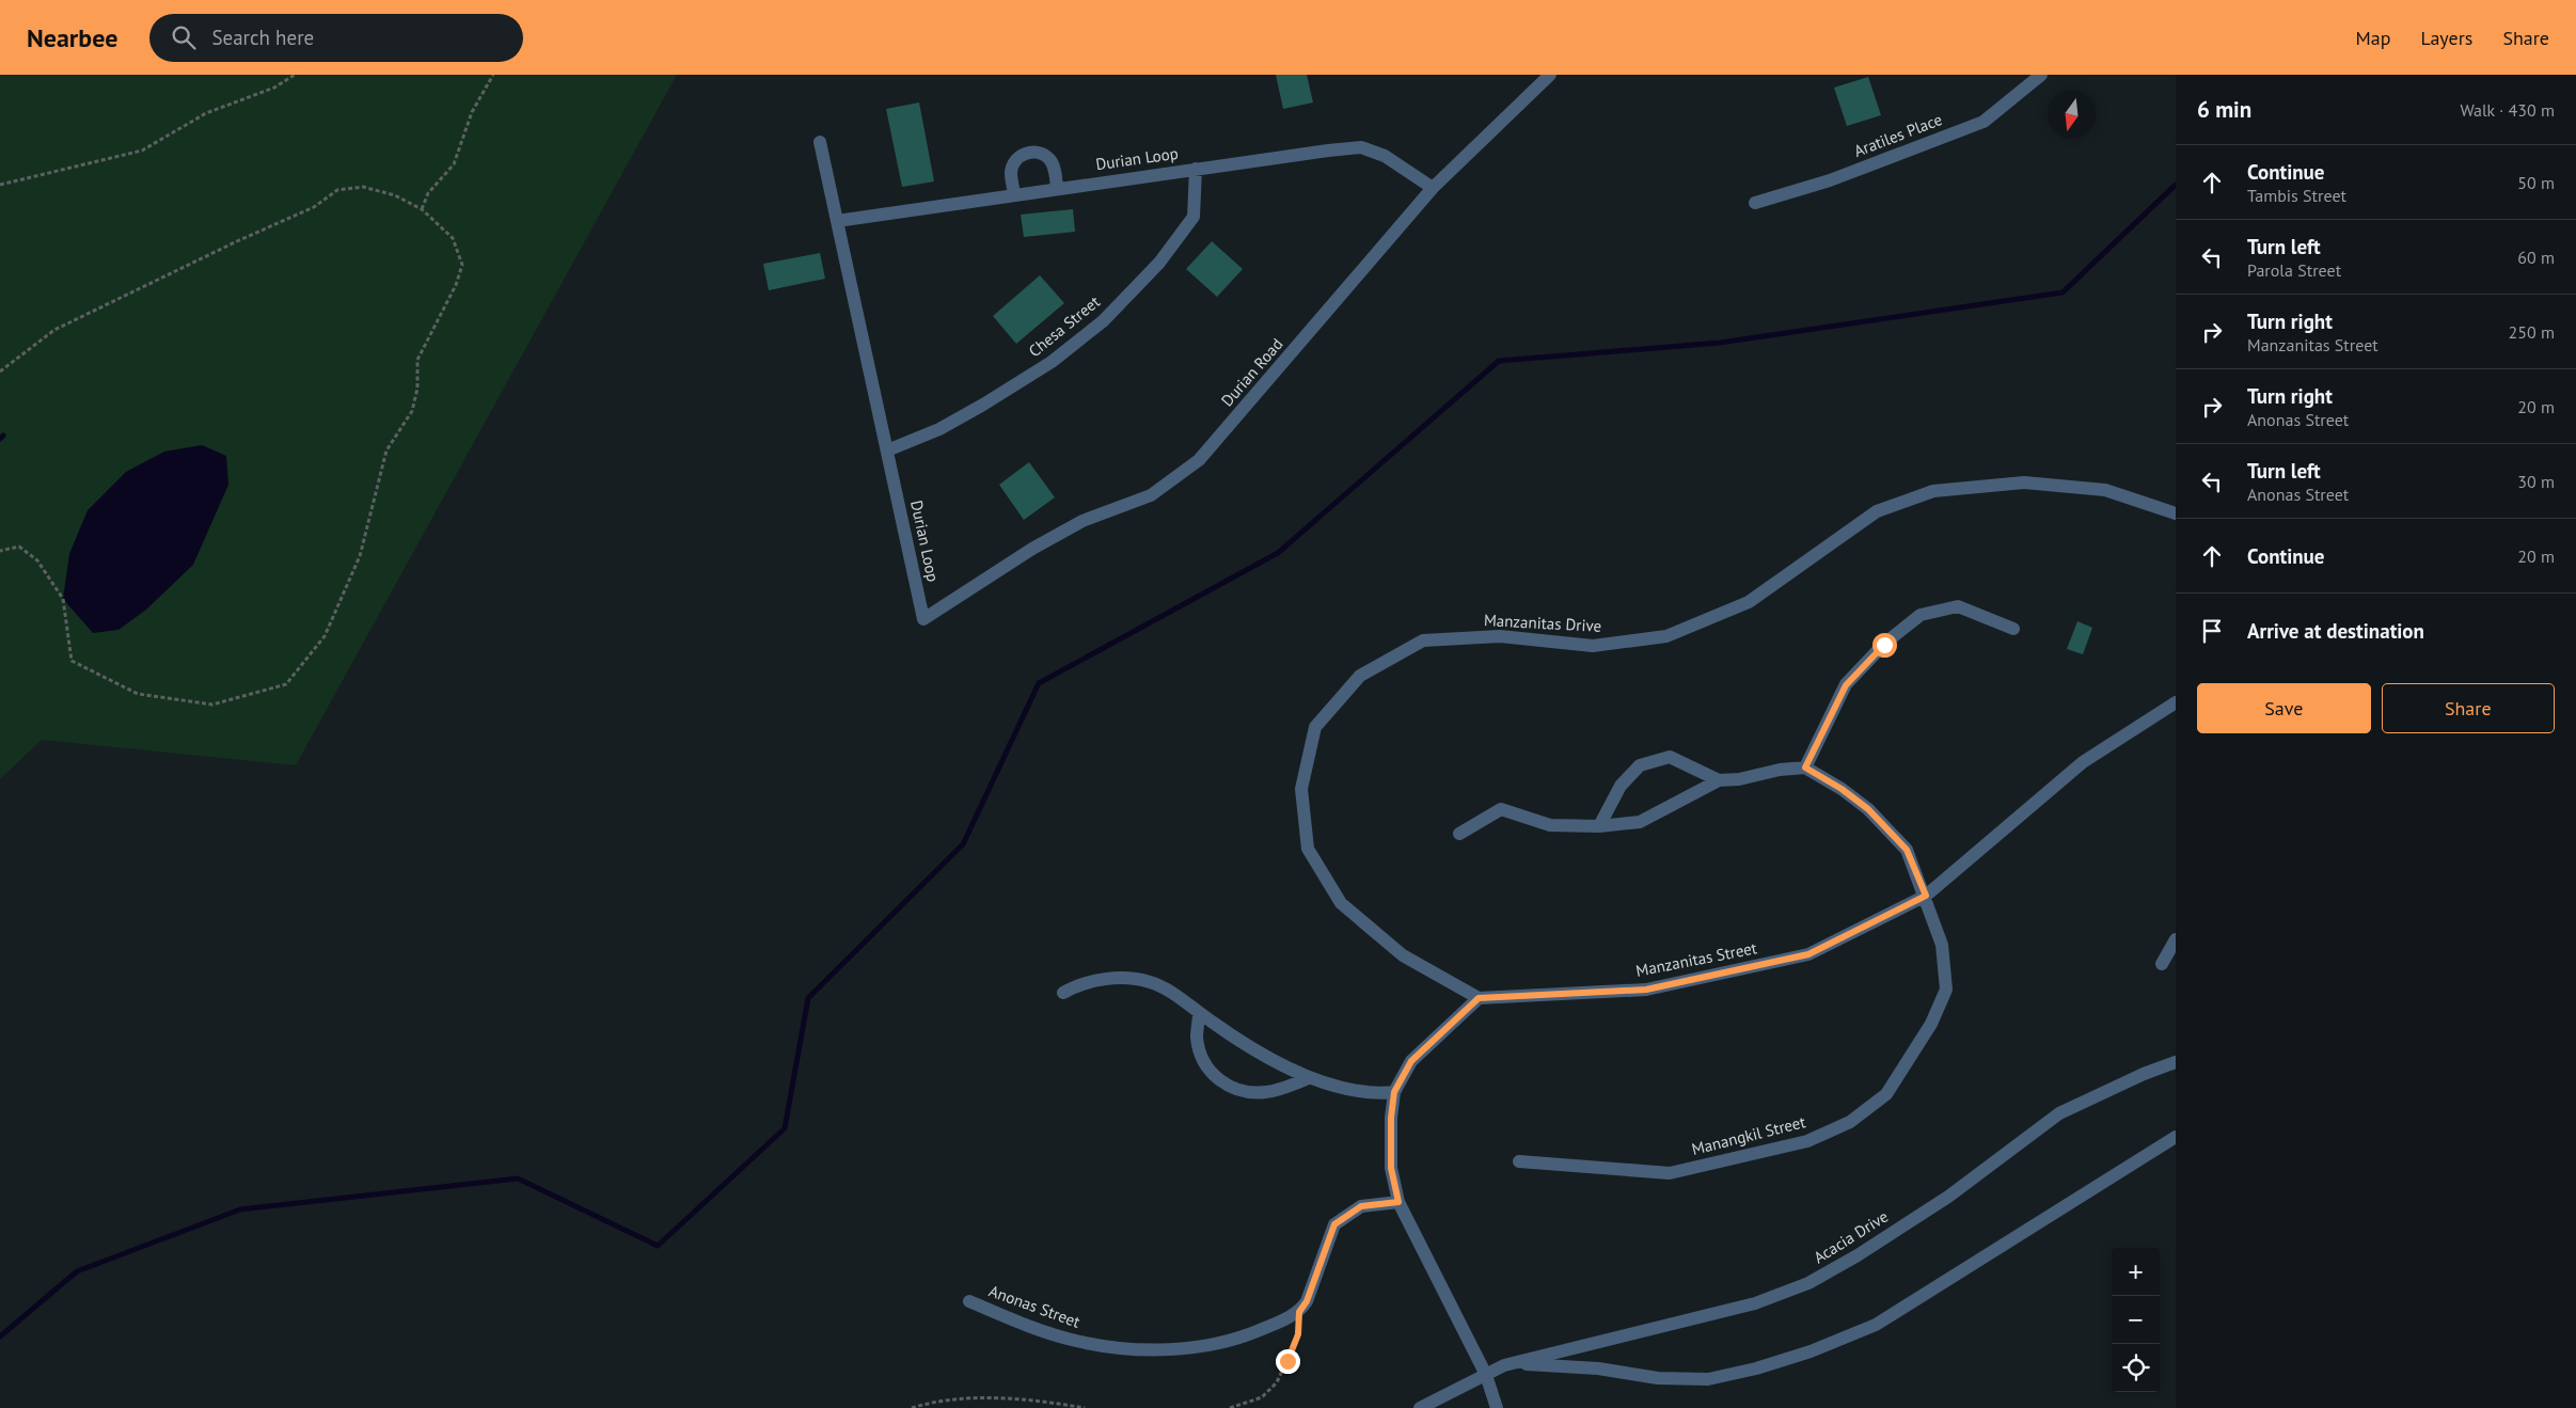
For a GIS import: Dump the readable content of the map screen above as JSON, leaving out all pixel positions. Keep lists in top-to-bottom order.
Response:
{
  "streets": {
    "street": [
      "Aratiles Place",
      "Durian Loop",
      "Chesa Street",
      "Durian Road",
      "Manzanitas Drive",
      "Manzanitas Street",
      "Manangkil Street",
      "Acacia Drive",
      "Anonas Street"
    ]
  },
  "crossings": [
    ["Durian Loop", "Chesa Street"],
    ["Durian Loop", "Durian Road"],
    ["Manzanitas Drive", "Manzanitas Street"],
    ["Manzanitas Street", "Manangkil Street"]
  ],
  "north": "bottom",
  "page": {
    "header": "Nearbee",
    "search": "Search here",
    "nav": ["Map", "Layers", "Share"],
    "heading": ["6 min", "Walk · 430 m"],
    "list": [
      ["Continue", "Tambis Street", "50 m"],
      ["Turn left", "Parola Street", "60 m"],
      ["Turn right", "Manzanitas Street", "250 m"],
      ["Turn right", "Anonas Street", "20 m"],
      ["Turn left", "Anonas Street", "30 m"],
      ["Continue", "20 m"],
      "Arrive at destination"
    ],
    "buttons": ["Save", "Share"],
    "map_buttons": ["+", "−"]
  }
}
